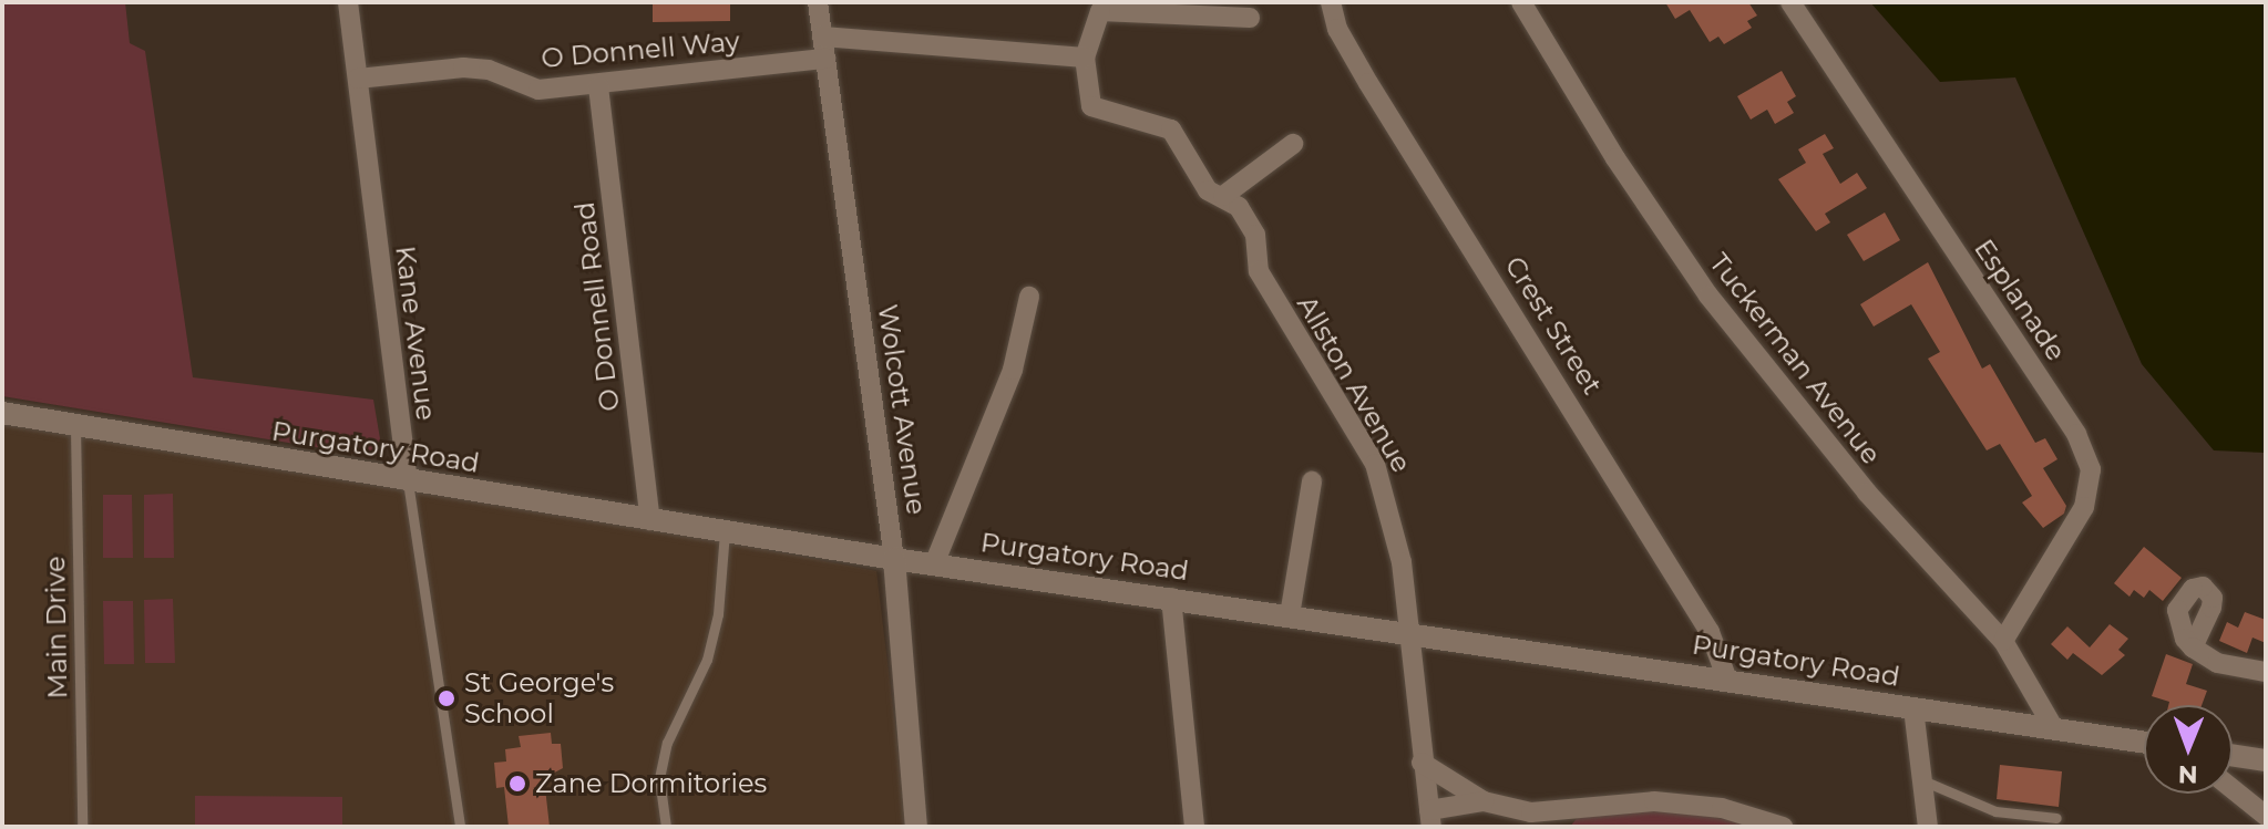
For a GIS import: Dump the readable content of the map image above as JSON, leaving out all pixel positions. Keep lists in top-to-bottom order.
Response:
{
  "streets": {
    "street": [
      "O Donnell Way",
      "Esplanade",
      "O Donnell Road",
      "Crest Street",
      "Kane Avenue",
      "Tuckerman Avenue",
      "Allston Avenue",
      "Wolcott Avenue",
      "Purgatory Road"
    ],
    "lane": ["Main Drive"]
  },
  "crossings": [
    ["O Donnell Way", "O Donnell Road"],
    ["O Donnell Way", "Kane Avenue"],
    ["O Donnell Way", "Wolcott Avenue"],
    ["Esplanade", "Tuckerman Avenue"],
    ["O Donnell Road", "Purgatory Road"],
    ["Crest Street", "Purgatory Road"],
    ["Kane Avenue", "Purgatory Road"],
    ["Tuckerman Avenue", "Purgatory Road"],
    ["Allston Avenue", "Purgatory Road"],
    ["Wolcott Avenue", "Purgatory Road"],
    ["Purgatory Road", "Main Drive"]
  ],
  "places": ["St George's School", "Zane Dormitories"],
  "north": "bottom"
}
